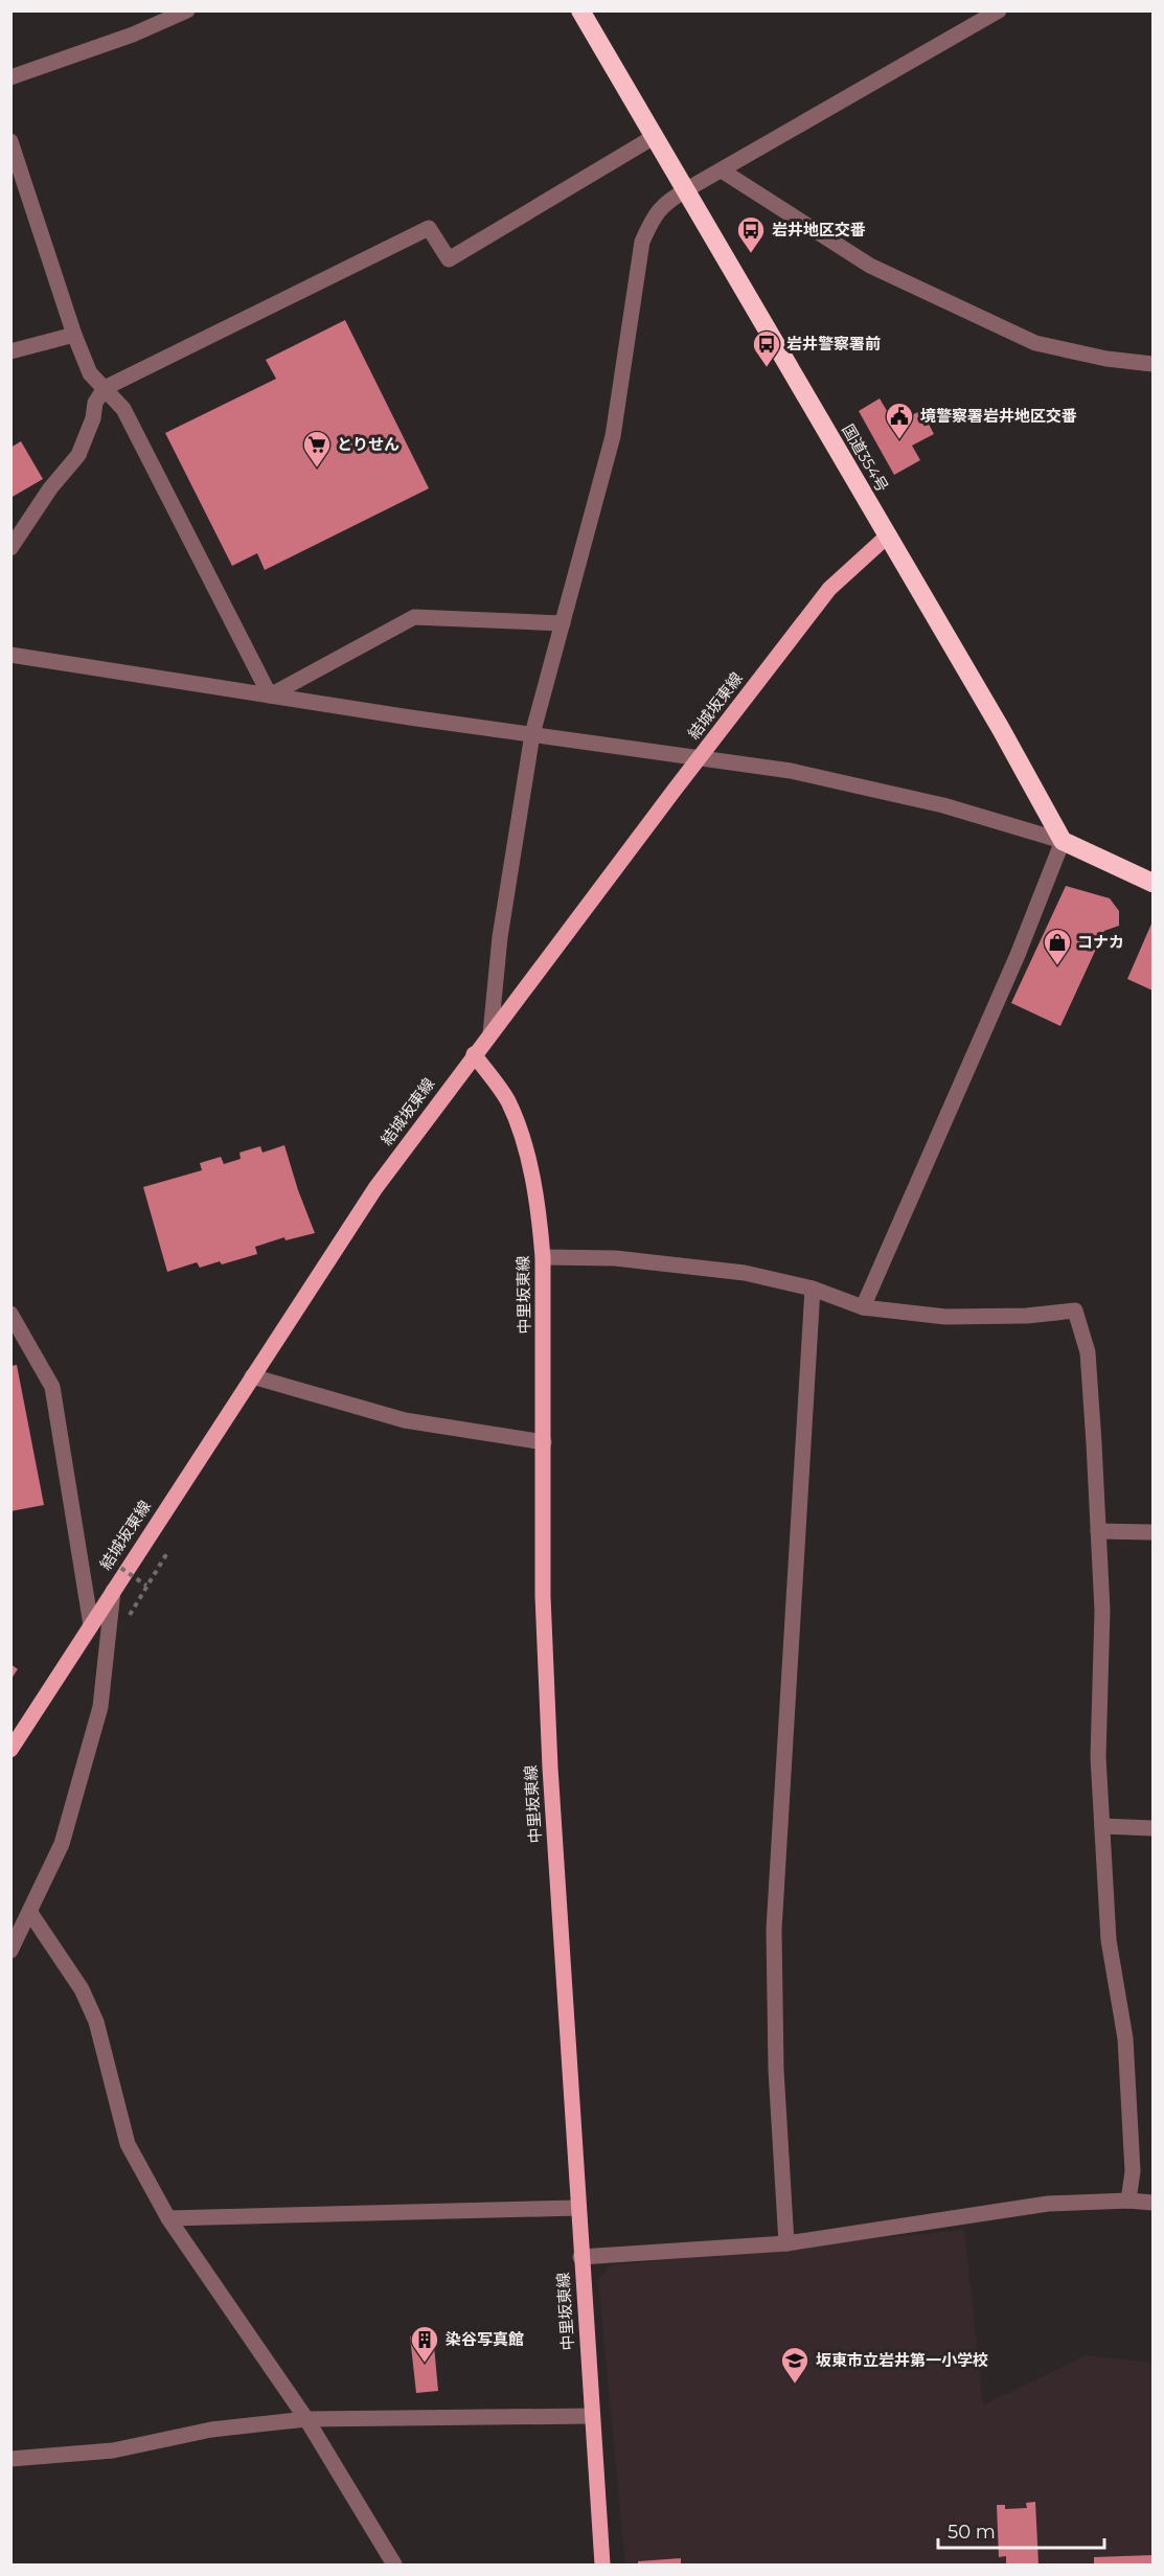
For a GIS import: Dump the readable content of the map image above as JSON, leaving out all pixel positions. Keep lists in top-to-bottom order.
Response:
{
  "streets": {
    "highway": ["国道354号"],
    "main road": ["結城坂東線", "中里坂東線"]
  },
  "crossings": [
    ["国道354号", "結城坂東線"],
    ["結城坂東線", "中里坂東線"]
  ],
  "places": {
    "bus stop": ["岩井地区交番", "岩井警察署前"],
    "public building": ["境警察署岩井地区交番"],
    "supermarket": ["とりせん"],
    "shop": ["コナカ"],
    "building": ["染谷写真館"],
    "school or university": ["坂東市立岩井第一小学校"]
  },
  "scale_bar": "50 m"
}
